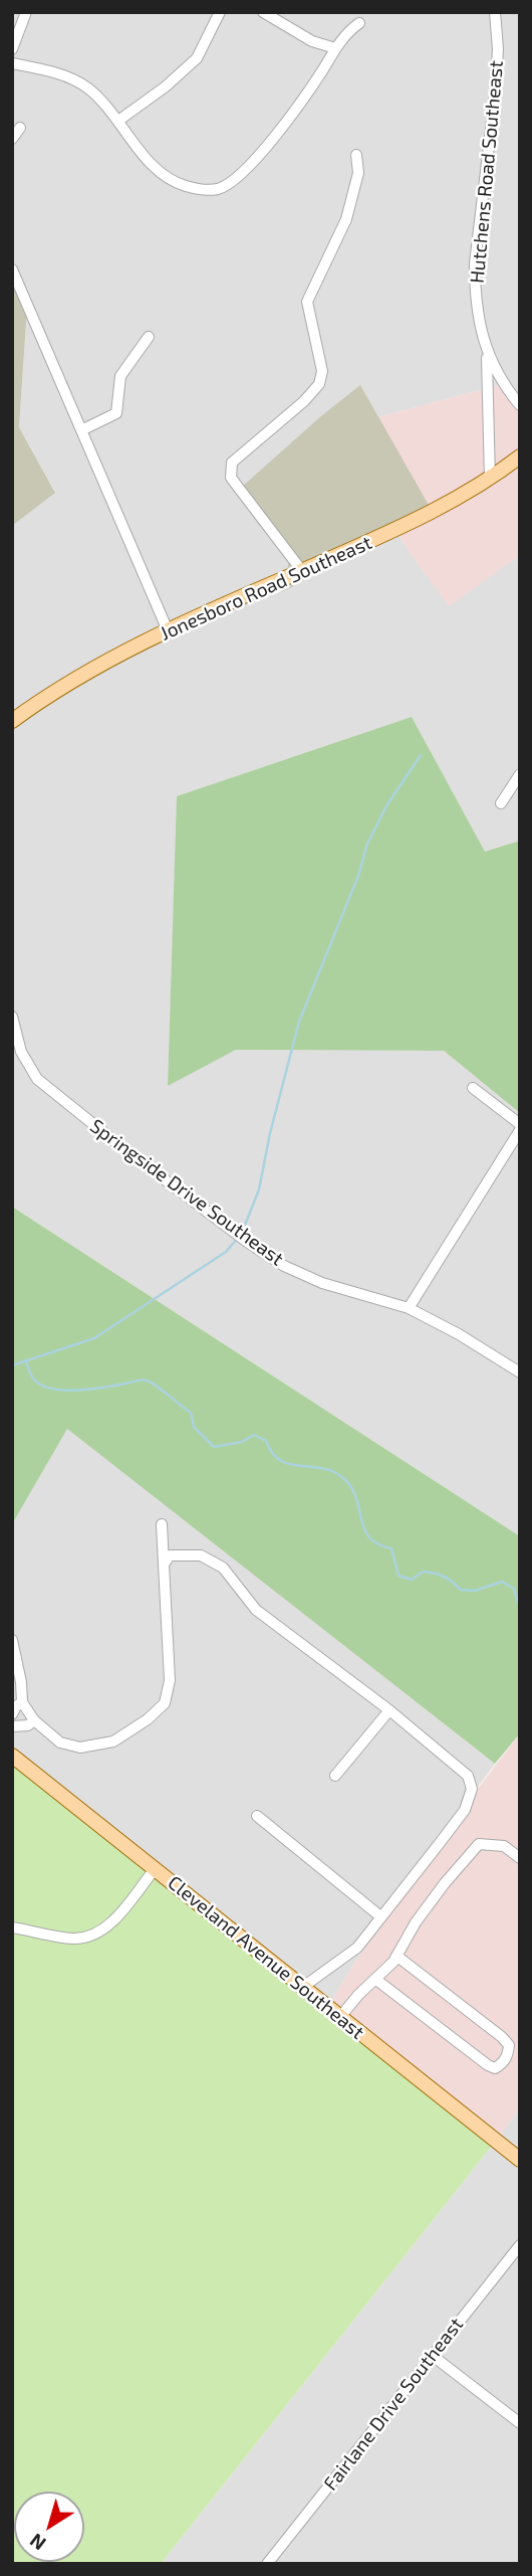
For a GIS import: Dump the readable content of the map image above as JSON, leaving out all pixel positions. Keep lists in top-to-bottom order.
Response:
{
  "streets": {
    "main road": ["Jonesboro Road Southeast", "Cleveland Avenue Southeast"],
    "street": ["Hutchens Road Southeast", "Springside Drive Southeast", "Fairlane Drive Southeast"]
  },
  "north": "bottom left"
}
